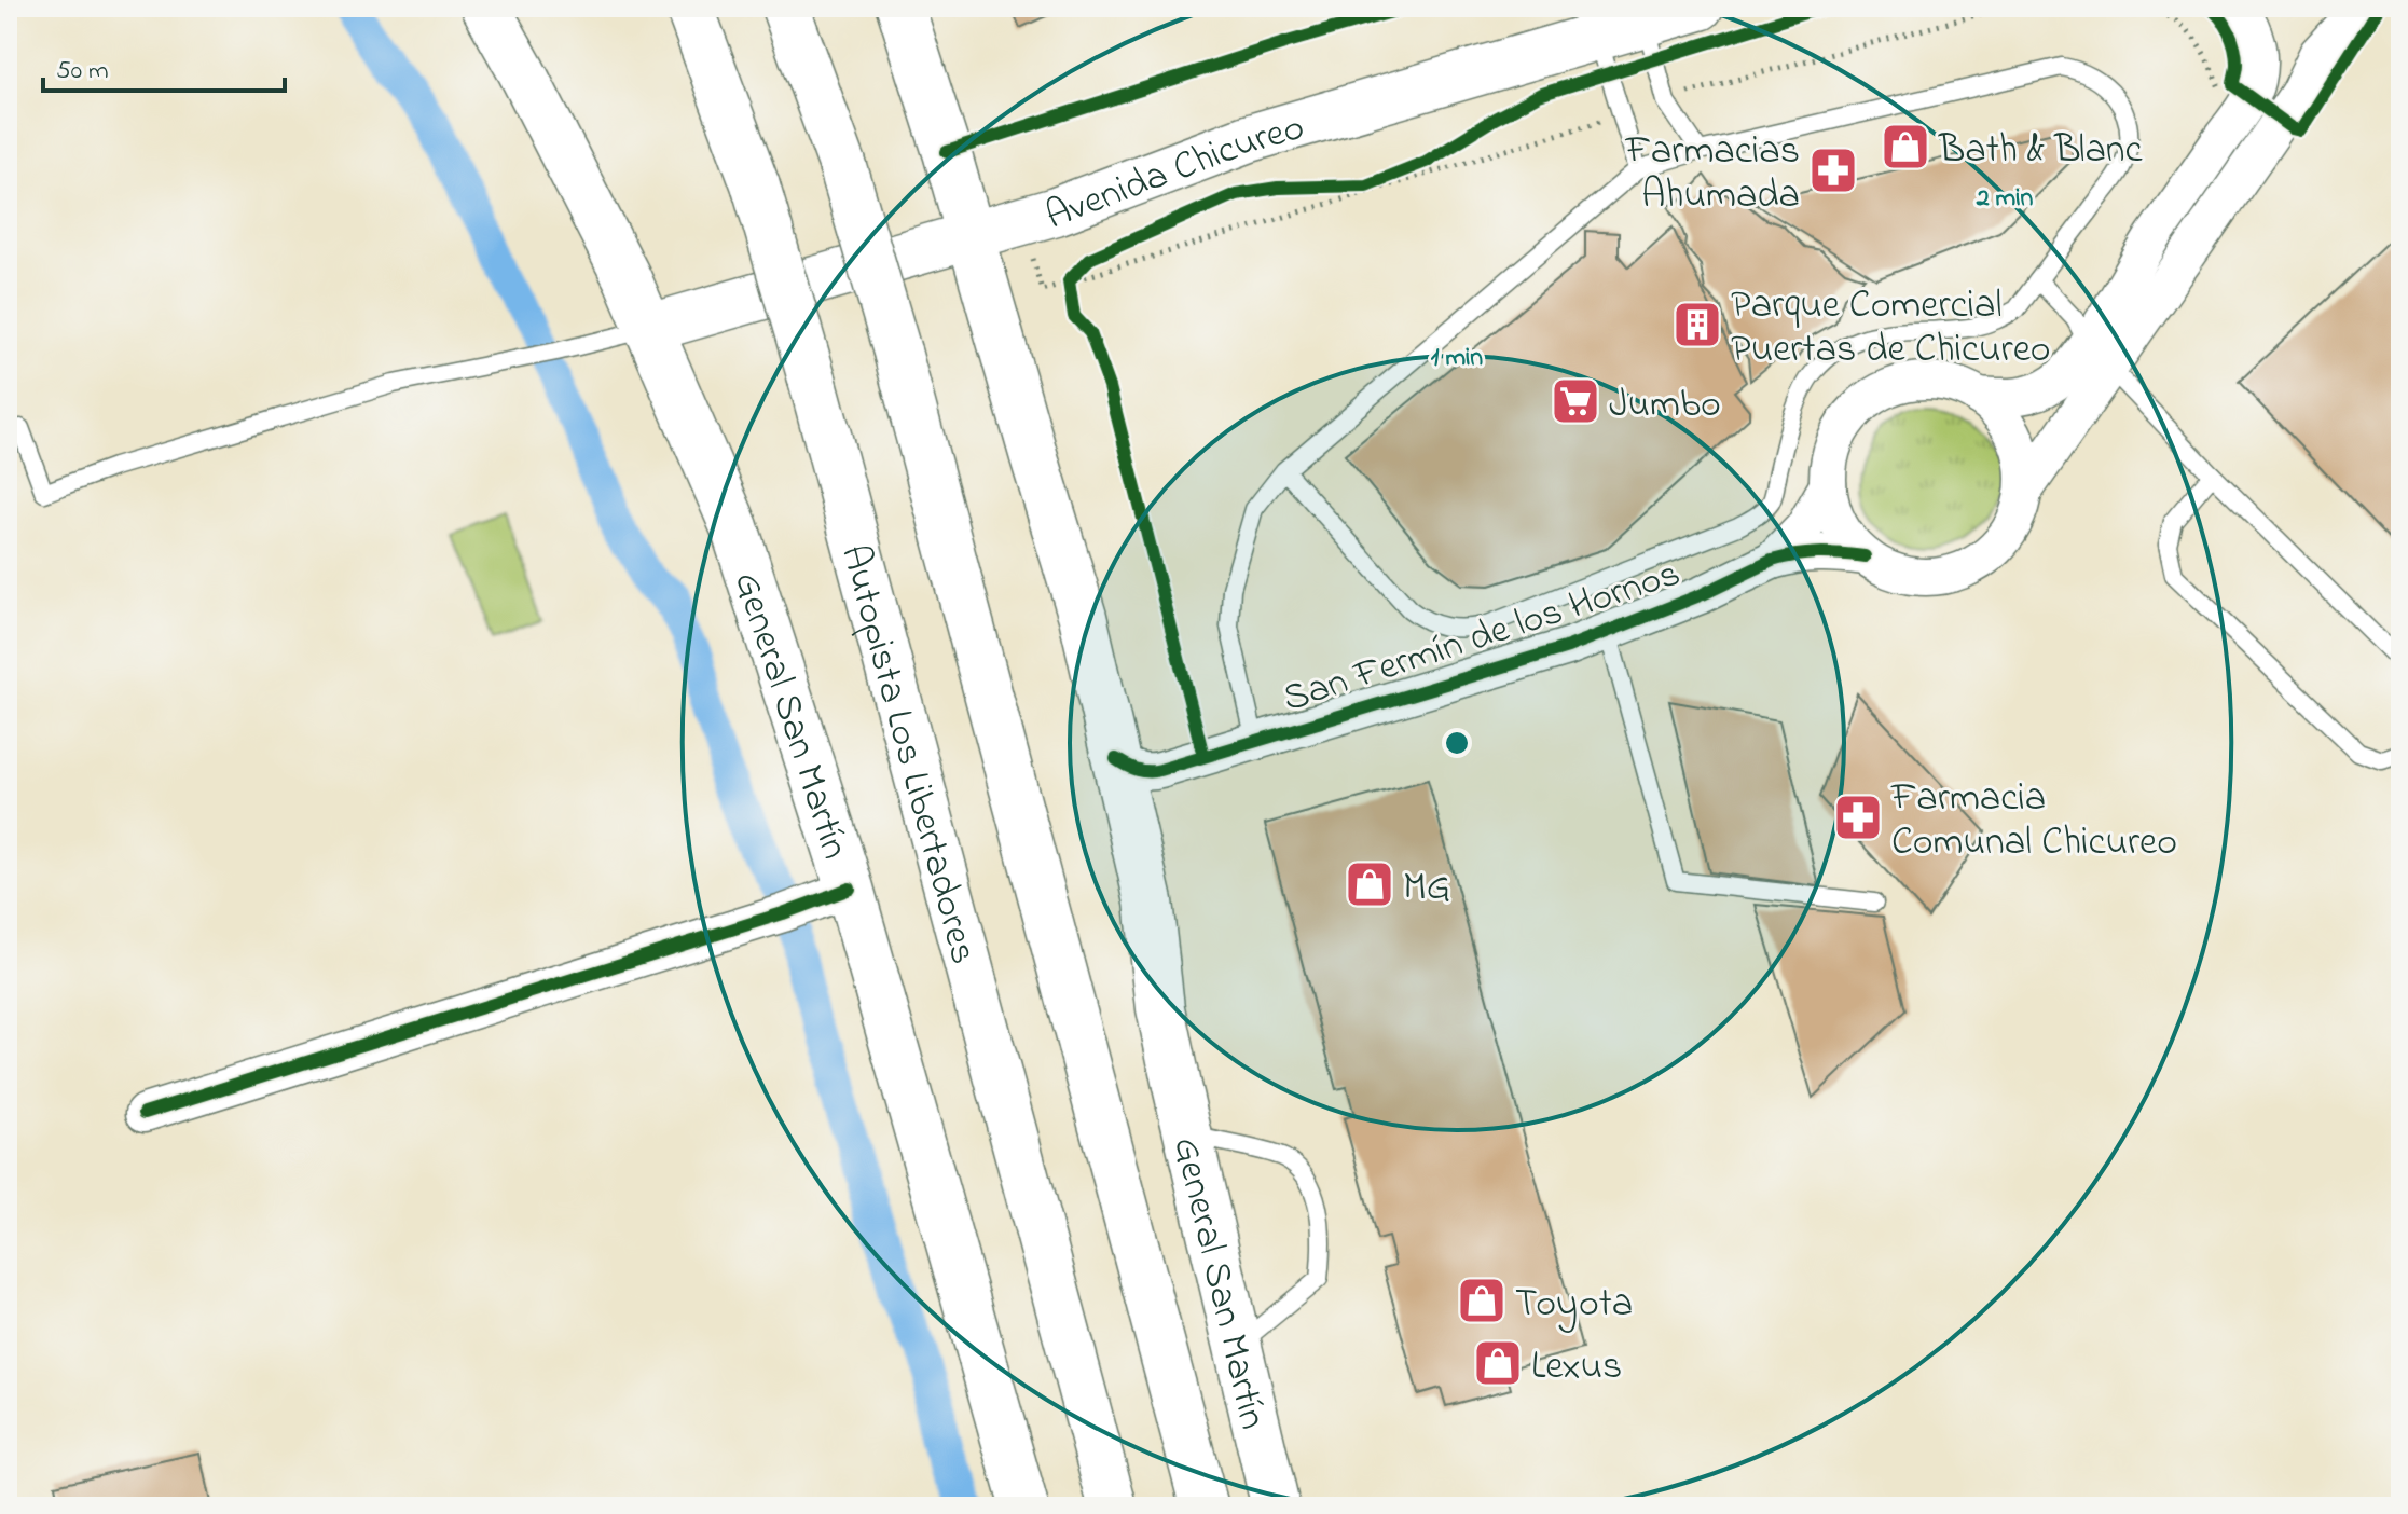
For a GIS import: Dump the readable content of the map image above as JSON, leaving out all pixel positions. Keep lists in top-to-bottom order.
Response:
{
  "streets": {
    "main road": ["Avenida Chicureo", "General San Martín", "Autopista Los Libertadores"],
    "street": ["San Fermín de los Hornos"]
  },
  "crossings": [
    ["Avenida Chicureo", "General San Martín"],
    ["San Fermín de los Hornos", "General San Martín"]
  ],
  "places": {
    "shop": [
      "Bath & Blanc",
      "MG",
      "Toyota",
      "Lexus"
    ],
    "pharmacy": ["Farmacias Ahumada", "Farmacia Comunal Chicureo"],
    "building": ["Parque Comercial Puertas de Chicureo"],
    "supermarket": ["Jumbo"]
  },
  "scale_bar": "50 m",
  "rings": ["2 min", "1 min"]
}
